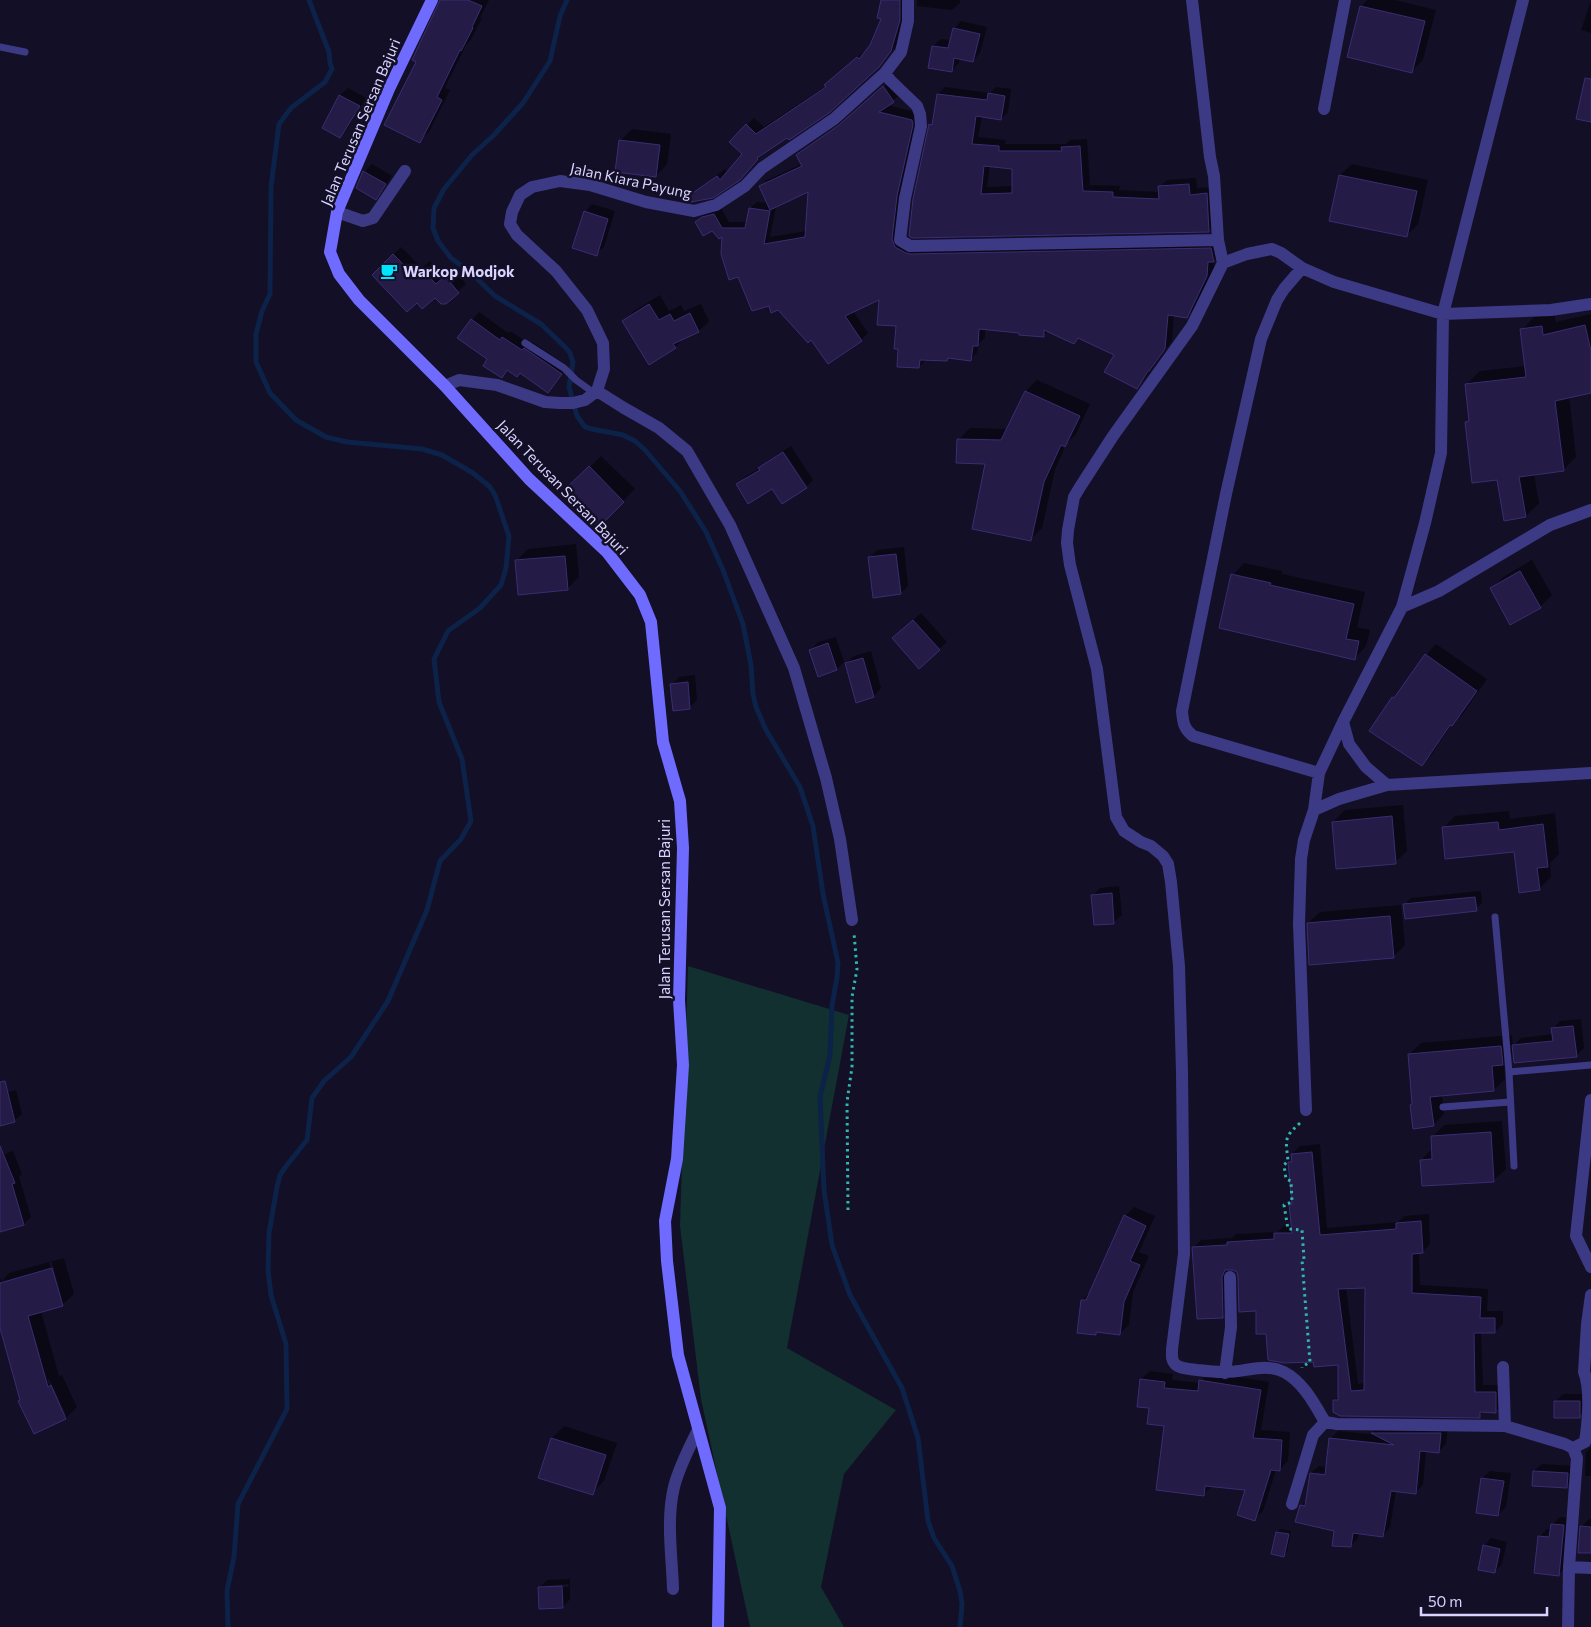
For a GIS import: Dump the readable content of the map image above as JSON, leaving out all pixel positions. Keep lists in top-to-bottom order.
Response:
{
  "streets": {
    "main road": ["Jalan Terusan Sersan Bajuri"],
    "street": ["Jalan Kiara Payung"]
  },
  "places": {
    "cafe": ["Warkop Modjok"]
  },
  "scale_bar": "50 m"
}
